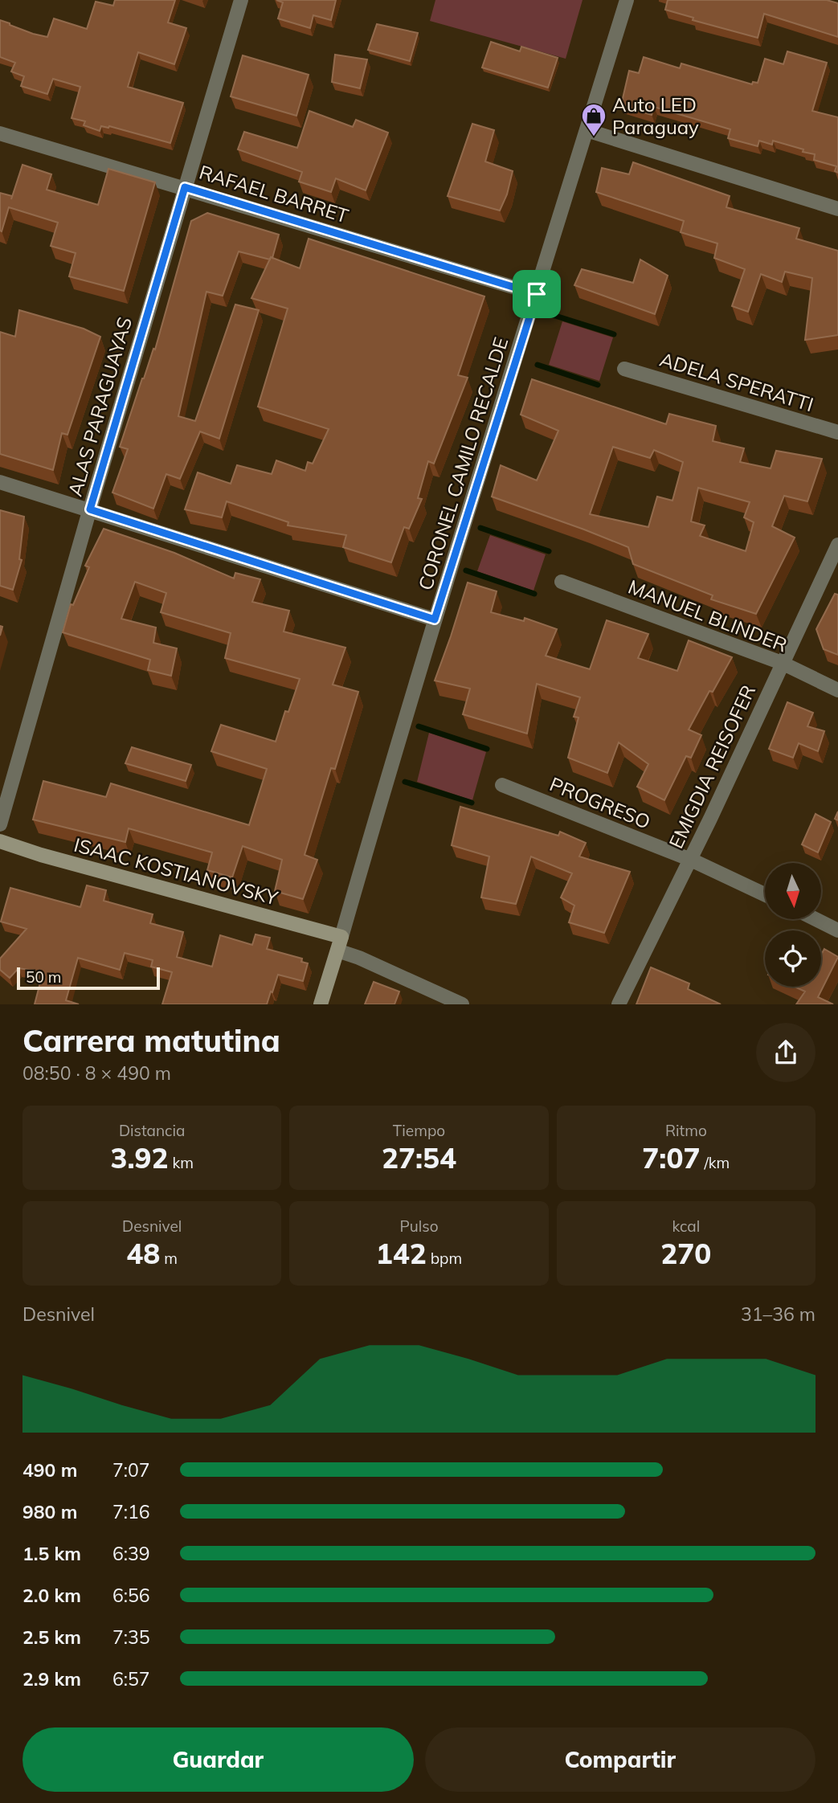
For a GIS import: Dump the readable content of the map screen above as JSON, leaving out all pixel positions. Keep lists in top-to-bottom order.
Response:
{
  "streets": {
    "main road": ["CORONEL CAMILO RECALDE", "ISAAC KOSTIANOVSKY"],
    "street": [
      "RAFAEL BARRET",
      "ADELA SPERATTI",
      "ALAS PARAGUAYAS",
      "MANUEL BLINDER",
      "EMIGDIA REISOFER",
      "PROGRESO"
    ]
  },
  "crossings": [
    ["RAFAEL BARRET", "ALAS PARAGUAYAS"],
    ["RAFAEL BARRET", "CORONEL CAMILO RECALDE"],
    ["CORONEL CAMILO RECALDE", "ISAAC KOSTIANOVSKY"],
    ["MANUEL BLINDER", "EMIGDIA REISOFER"],
    ["EMIGDIA REISOFER", "PROGRESO"]
  ],
  "places": {
    "shop": ["Auto LED Paraguay"]
  },
  "scale_bar": "50 m",
  "north": "bottom",
  "page": {
    "scale": "50 m",
    "heading": ["Carrera matutina", "08:50 · 8 × 490 m"],
    "stats": [
      ["Distancia", "3.92 km"],
      ["Tiempo", "27:54"],
      ["Ritmo", "7:07 /km"],
      ["Desnivel", "48 m"],
      ["Pulso", "142 bpm"],
      ["kcal", "270"]
    ],
    "chart": ["Desnivel", "31–36 m"],
    "list": [
      {
        "name": "490 m",
        "note": "7:07"
      },
      {
        "name": "980 m",
        "note": "7:16"
      },
      {
        "name": "1.5 km",
        "note": "6:39"
      },
      {
        "name": "2.0 km",
        "note": "6:56"
      },
      {
        "name": "2.5 km",
        "note": "7:35"
      },
      {
        "name": "2.9 km",
        "note": "6:57"
      }
    ],
    "buttons": ["Guardar", "Compartir"]
  }
}
